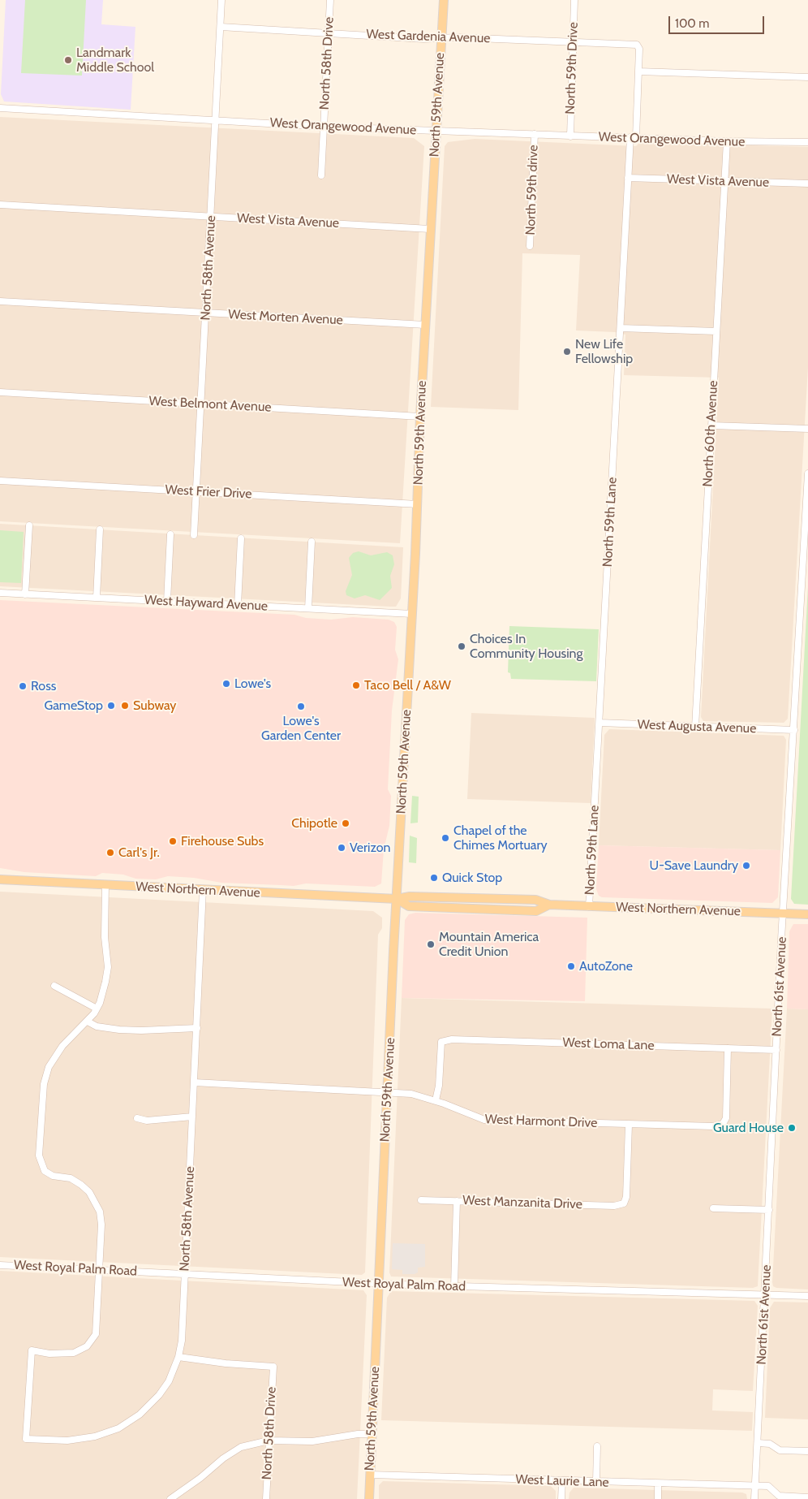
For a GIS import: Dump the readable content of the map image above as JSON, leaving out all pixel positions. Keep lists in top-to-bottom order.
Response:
{
  "streets": {
    "main road": ["North 59th Avenue", "West Northern Avenue"],
    "street": [
      "West Gardenia Avenue",
      "North 58th Drive",
      "North 59th Drive",
      "West Orangewood Avenue",
      "West Vista Avenue",
      "North 59th drive",
      "North 58th Avenue",
      "West Morten Avenue",
      "West Belmont Avenue",
      "North 60th Avenue",
      "West Frier Drive",
      "North 59th Lane",
      "West Hayward Avenue",
      "West Augusta Avenue",
      "North 61st Avenue",
      "West Loma Lane",
      "West Harmont Drive",
      "West Manzanita Drive",
      "West Royal Palm Road",
      "West Laurie Lane"
    ]
  },
  "crossings": [
    ["West Gardenia Avenue", "North 58th Drive"],
    ["West Gardenia Avenue", "North 59th Drive"],
    ["West Gardenia Avenue", "North 59th Avenue"],
    ["West Gardenia Avenue", "North 58th Avenue"],
    ["West Gardenia Avenue", "North 59th Lane"],
    ["North 58th Drive", "West Orangewood Avenue"],
    ["North 58th Drive", "North 58th Avenue"],
    ["North 59th Drive", "West Orangewood Avenue"],
    ["North 59th Avenue", "West Orangewood Avenue"],
    ["North 59th Avenue", "West Vista Avenue"],
    ["North 59th Avenue", "West Morten Avenue"],
    ["North 59th Avenue", "West Belmont Avenue"],
    ["North 59th Avenue", "West Frier Drive"],
    ["North 59th Avenue", "West Hayward Avenue"],
    ["North 59th Avenue", "West Northern Avenue"],
    ["North 59th Avenue", "West Harmont Drive"],
    ["North 59th Avenue", "West Royal Palm Road"],
    ["North 59th Avenue", "West Laurie Lane"],
    ["West Orangewood Avenue", "North 59th drive"],
    ["West Orangewood Avenue", "North 58th Avenue"],
    ["West Orangewood Avenue", "North 60th Avenue"],
    ["West Orangewood Avenue", "North 59th Lane"],
    ["West Vista Avenue", "North 58th Avenue"],
    ["West Vista Avenue", "North 60th Avenue"],
    ["West Vista Avenue", "North 59th Lane"],
    ["North 58th Avenue", "West Morten Avenue"],
    ["North 58th Avenue", "West Belmont Avenue"],
    ["North 58th Avenue", "West Frier Drive"],
    ["North 58th Avenue", "West Northern Avenue"],
    ["North 58th Avenue", "West Harmont Drive"],
    ["North 58th Avenue", "West Royal Palm Road"],
    ["North 60th Avenue", "West Augusta Avenue"],
    ["North 59th Lane", "West Augusta Avenue"],
    ["North 59th Lane", "West Northern Avenue"],
    ["West Augusta Avenue", "North 61st Avenue"],
    ["West Northern Avenue", "North 61st Avenue"],
    ["North 61st Avenue", "West Loma Lane"],
    ["North 61st Avenue", "West Royal Palm Road"],
    ["North 61st Avenue", "West Laurie Lane"],
    ["West Loma Lane", "West Harmont Drive"],
    ["West Harmont Drive", "West Manzanita Drive"]
  ],
  "places": [
    "Landmark Middle School",
    "New Life Fellowship",
    "Choices In Community Housing",
    "Lowe's",
    "Taco Bell / A&W",
    "Ross",
    "GameStop",
    "Subway",
    "Lowe's Garden Center",
    "Chipotle",
    "Chapel of the Chimes Mortuary",
    "Firehouse Subs",
    "Verizon",
    "Carl's Jr.",
    "U-Save Laundry",
    "Quick Stop",
    "Mountain America Credit Union",
    "AutoZone",
    "Guard House"
  ],
  "scale_bar": "100 m"
}
